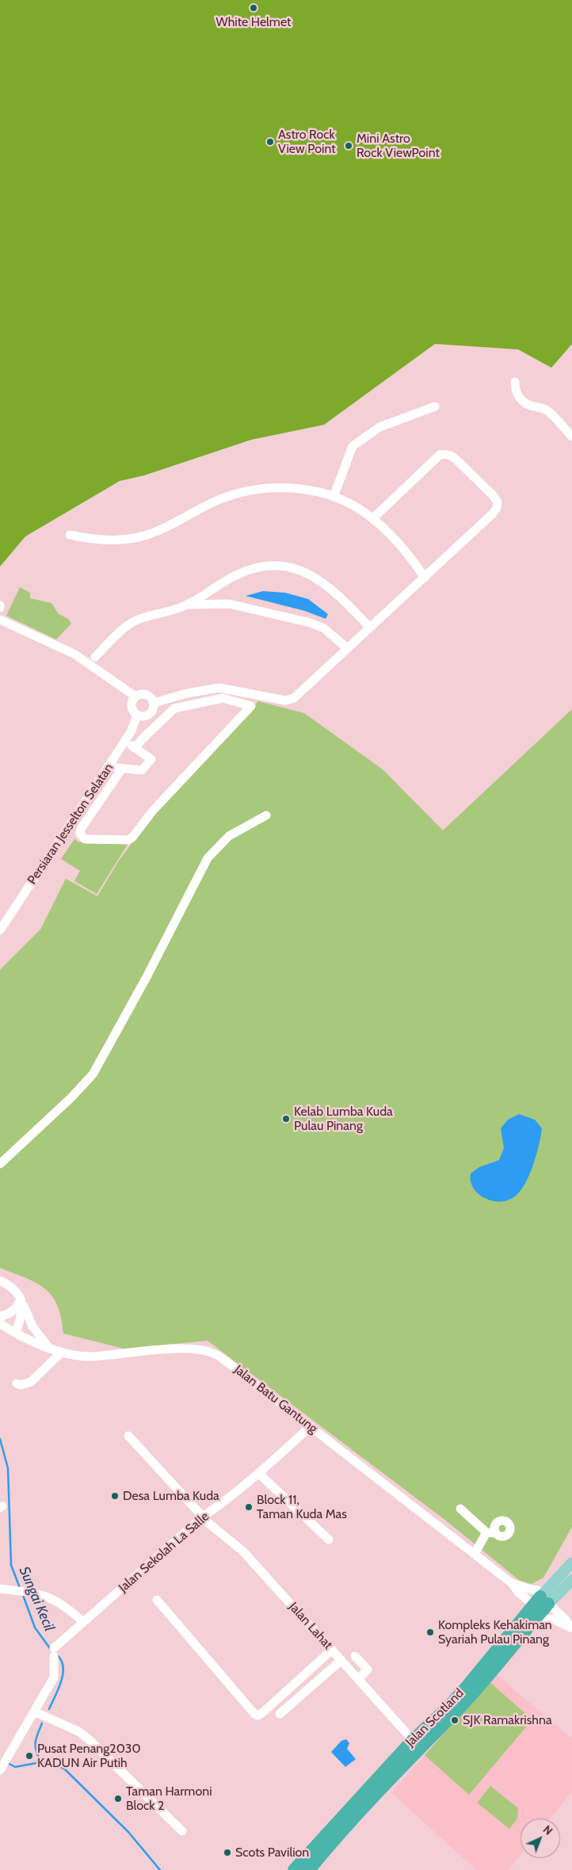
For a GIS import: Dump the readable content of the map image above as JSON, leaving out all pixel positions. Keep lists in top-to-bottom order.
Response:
{
  "streets": {
    "highway": ["Jalan Scotland"],
    "street": [
      "Persiaran Jesselton Selatan",
      "Jalan Batu Gantung",
      "Jalan Sekolah La Salle",
      "Jalan Lahat"
    ]
  },
  "crossings": [
    ["Jalan Batu Gantung", "Jalan Sekolah La Salle"],
    ["Jalan Batu Gantung", "Jalan Scotland"],
    ["Jalan Sekolah La Salle", "Jalan Lahat"],
    ["Jalan Lahat", "Jalan Scotland"]
  ],
  "water": ["Sungai Kecil"],
  "places": [
    "White Helmet",
    "Astro Rock View Point",
    "Mini Astro Rock ViewPoint",
    "Kelab Lumba Kuda Pulau Pinang",
    "Desa Lumba Kuda",
    "Block 11, Taman Kuda Mas",
    "Kompleks Kehakiman Syariah Pulau Pinang",
    "SJK Ramakrishna",
    "Pusat Penang2030 KADUN Air Putih",
    "Taman Harmoni Block 2",
    "Scots Pavilion"
  ],
  "north": "top right"
}
